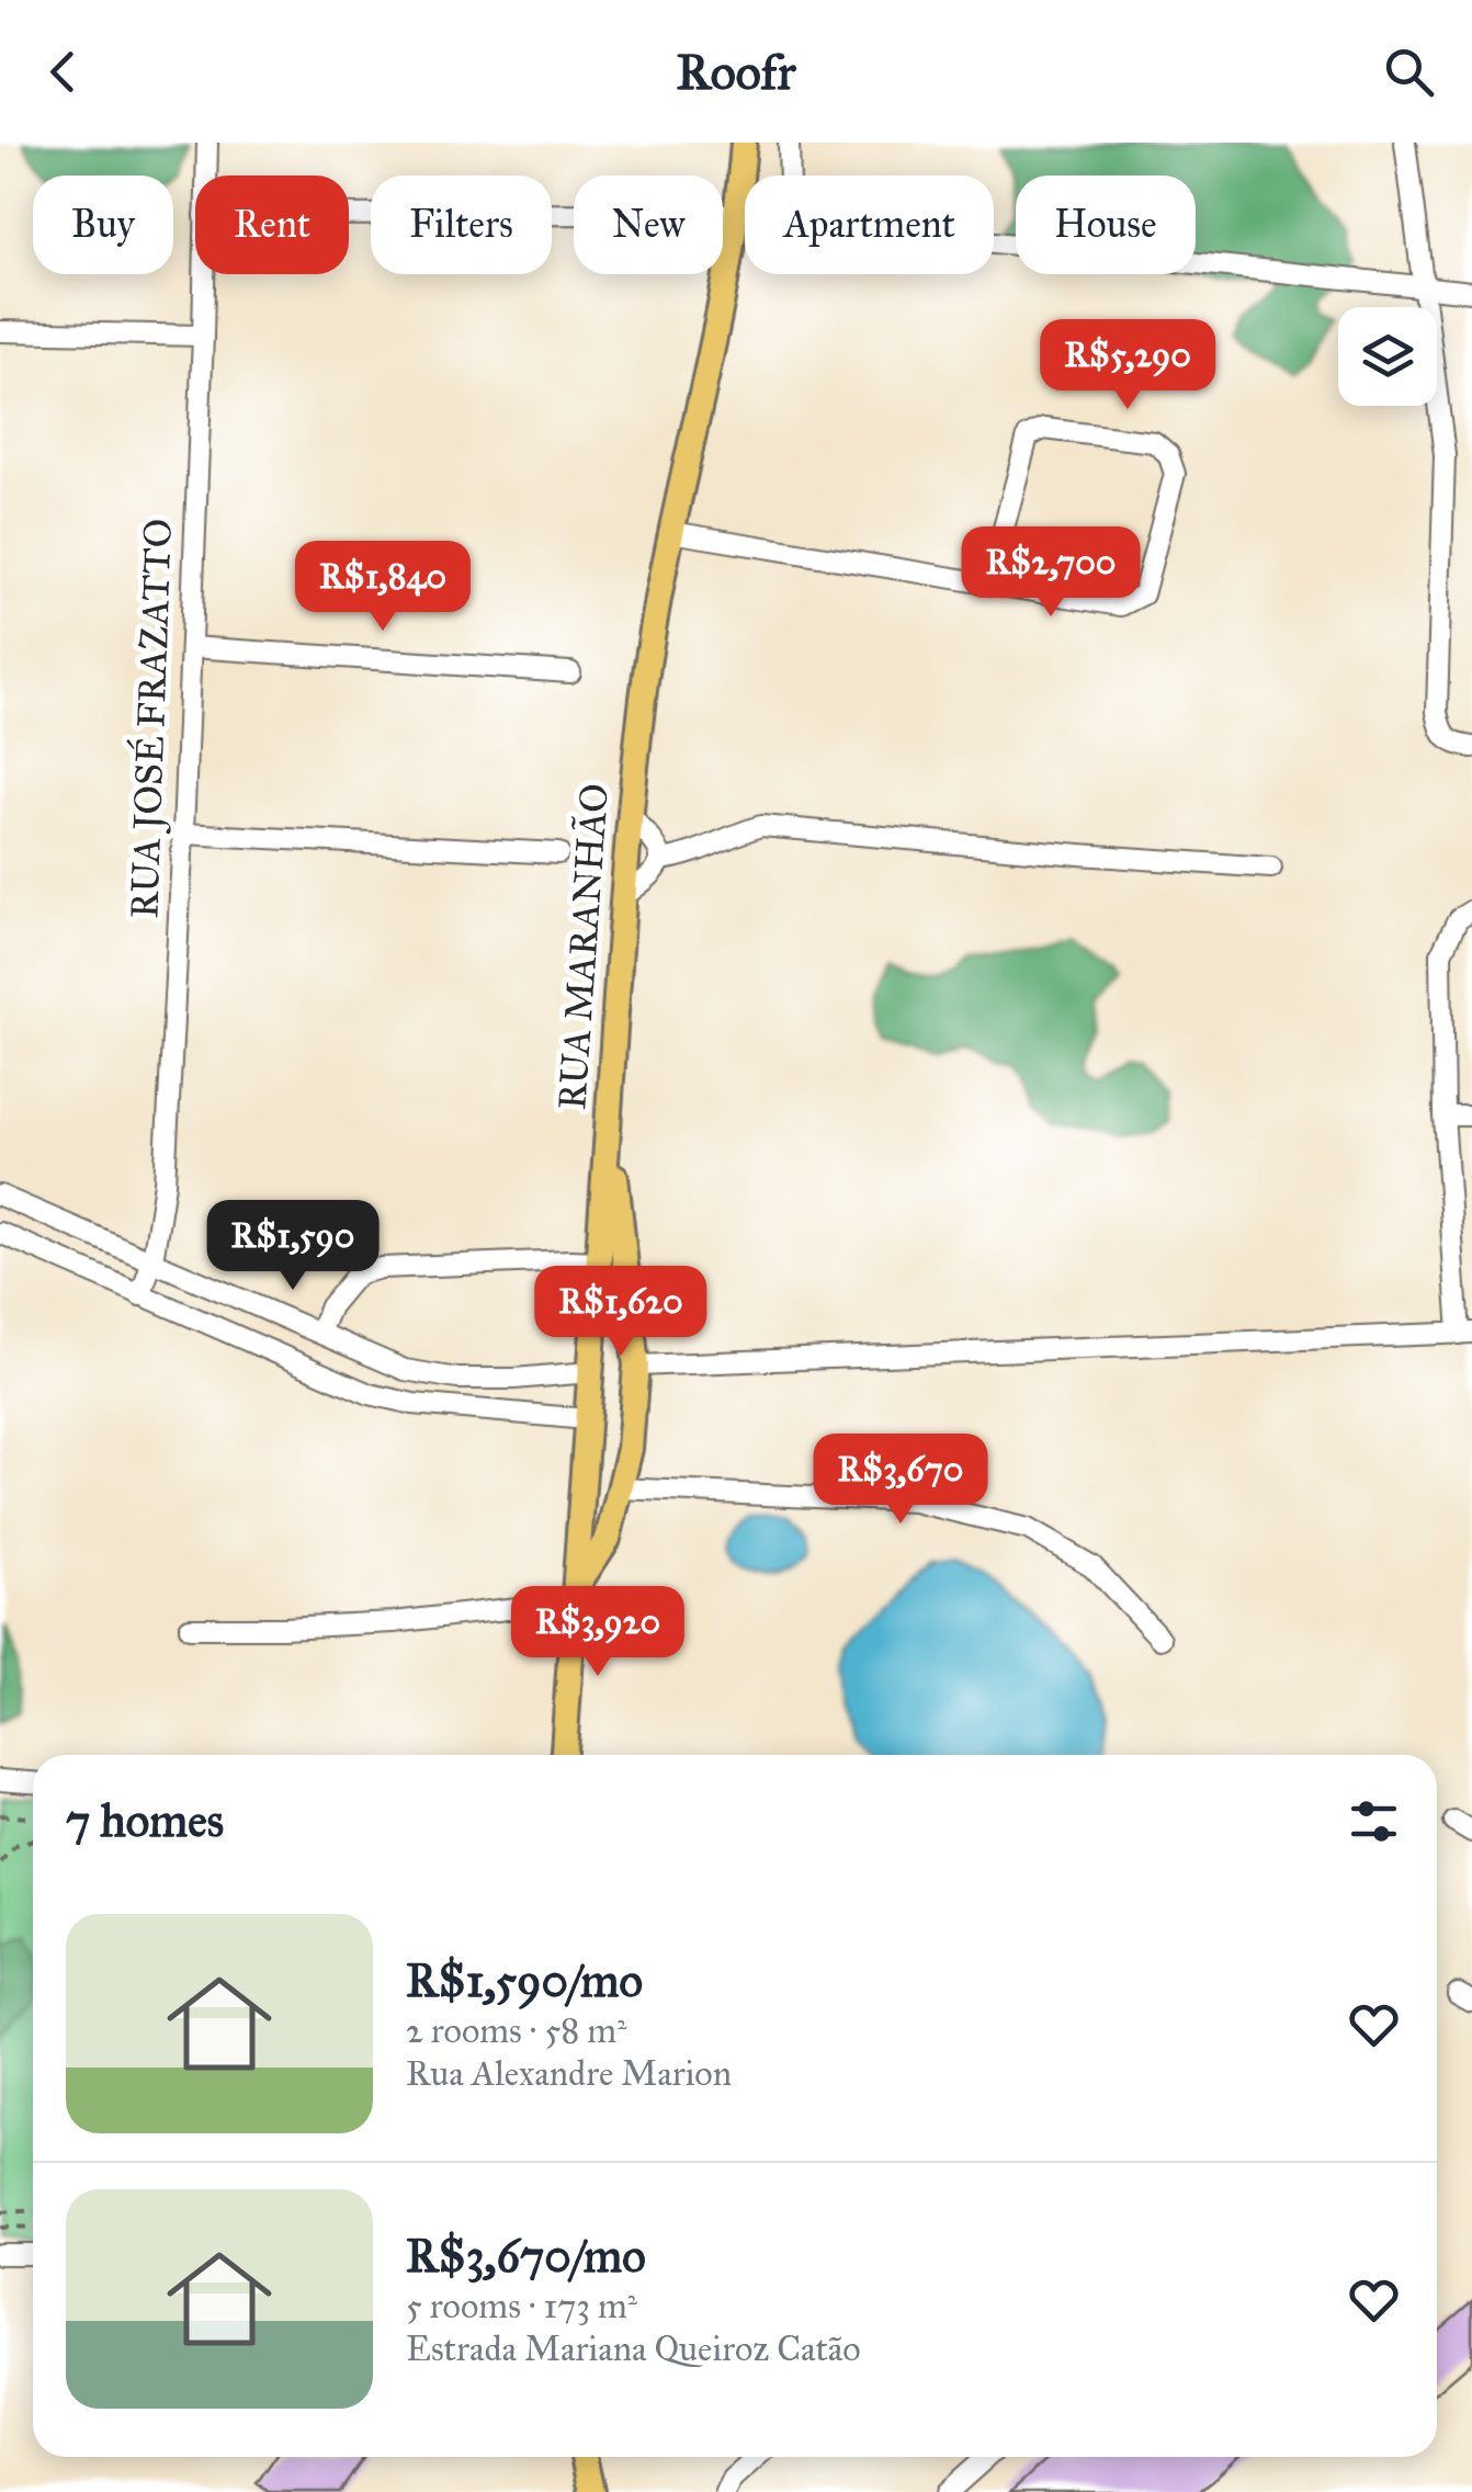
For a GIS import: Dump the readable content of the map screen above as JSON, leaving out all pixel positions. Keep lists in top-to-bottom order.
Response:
{
  "streets": {
    "main road": ["RUA MARANHÃO"],
    "street": ["RUA JOSÉ FRAZATTO"]
  },
  "page": {
    "header": "Roofr",
    "chip": [
      "Buy",
      "Rent",
      "Filters",
      "New",
      "Apartment",
      "House"
    ],
    "price": [
      "R$5,290",
      "R$2,700",
      "R$1,840",
      "R$1,590",
      "R$1,620",
      "R$3,670",
      "R$3,920"
    ],
    "heading": "7 homes",
    "list": [
      {
        "name": "R$1,590/mo",
        "note": "2 rooms · 58 m² · Rua Alexandre Marion"
      },
      {
        "name": "R$3,670/mo",
        "note": "5 rooms · 173 m² · Estrada Mariana Queiroz Catão"
      }
    ]
  }
}
